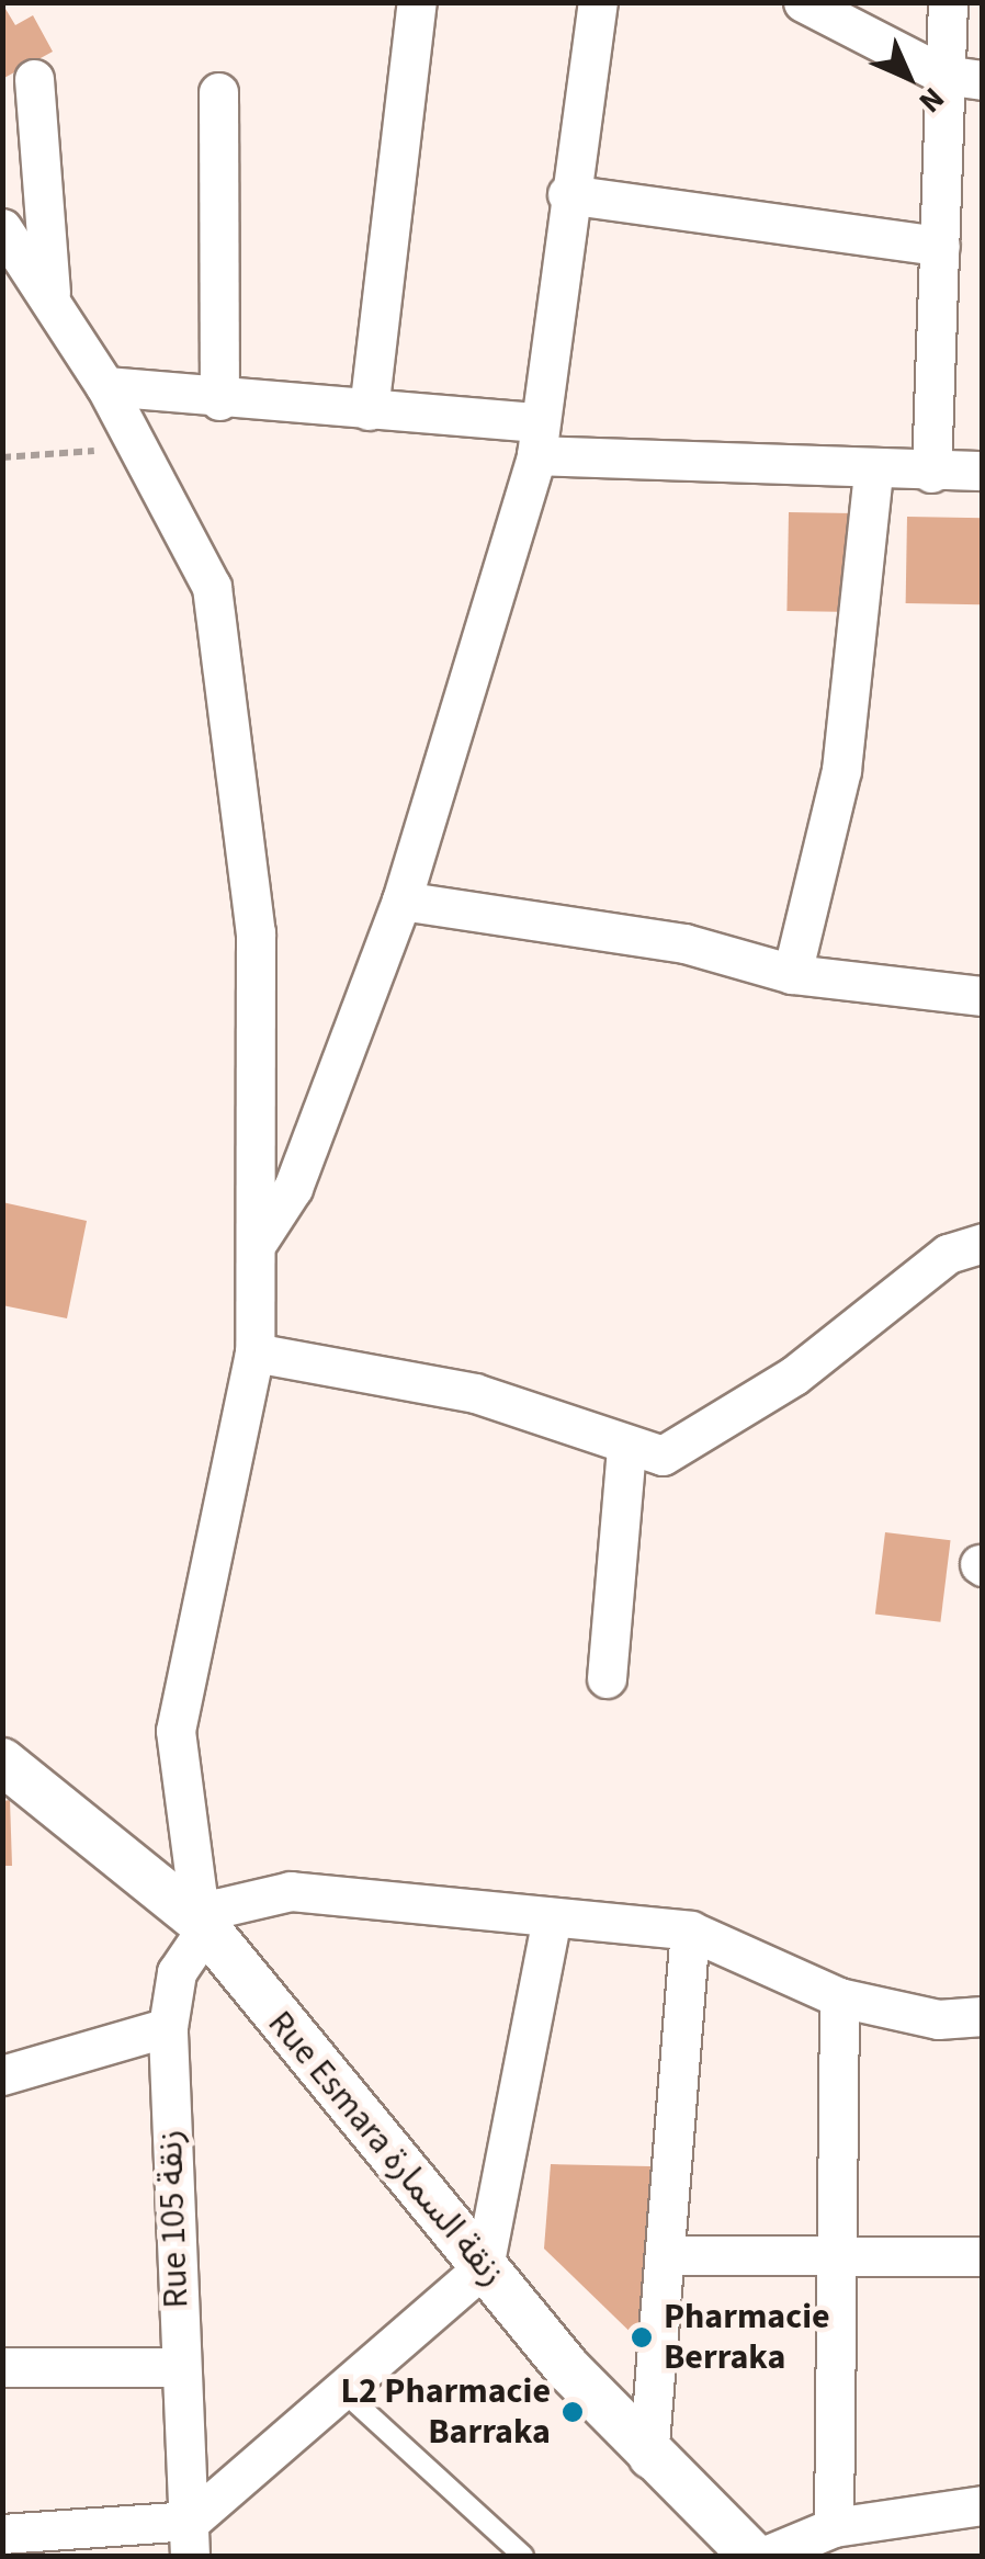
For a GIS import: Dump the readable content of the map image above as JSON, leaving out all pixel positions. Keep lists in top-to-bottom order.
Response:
{
  "streets": {
    "street": ["Rue Esmara زنقة السمارة", "Rue 105 زنقة"]
  },
  "crossings": [
    ["Rue Esmara زنقة السمارة", "Rue 105 زنقة"]
  ],
  "places": ["Pharmacie Berraka", "L2 Pharmacie Barraka"],
  "north": "bottom right"
}
